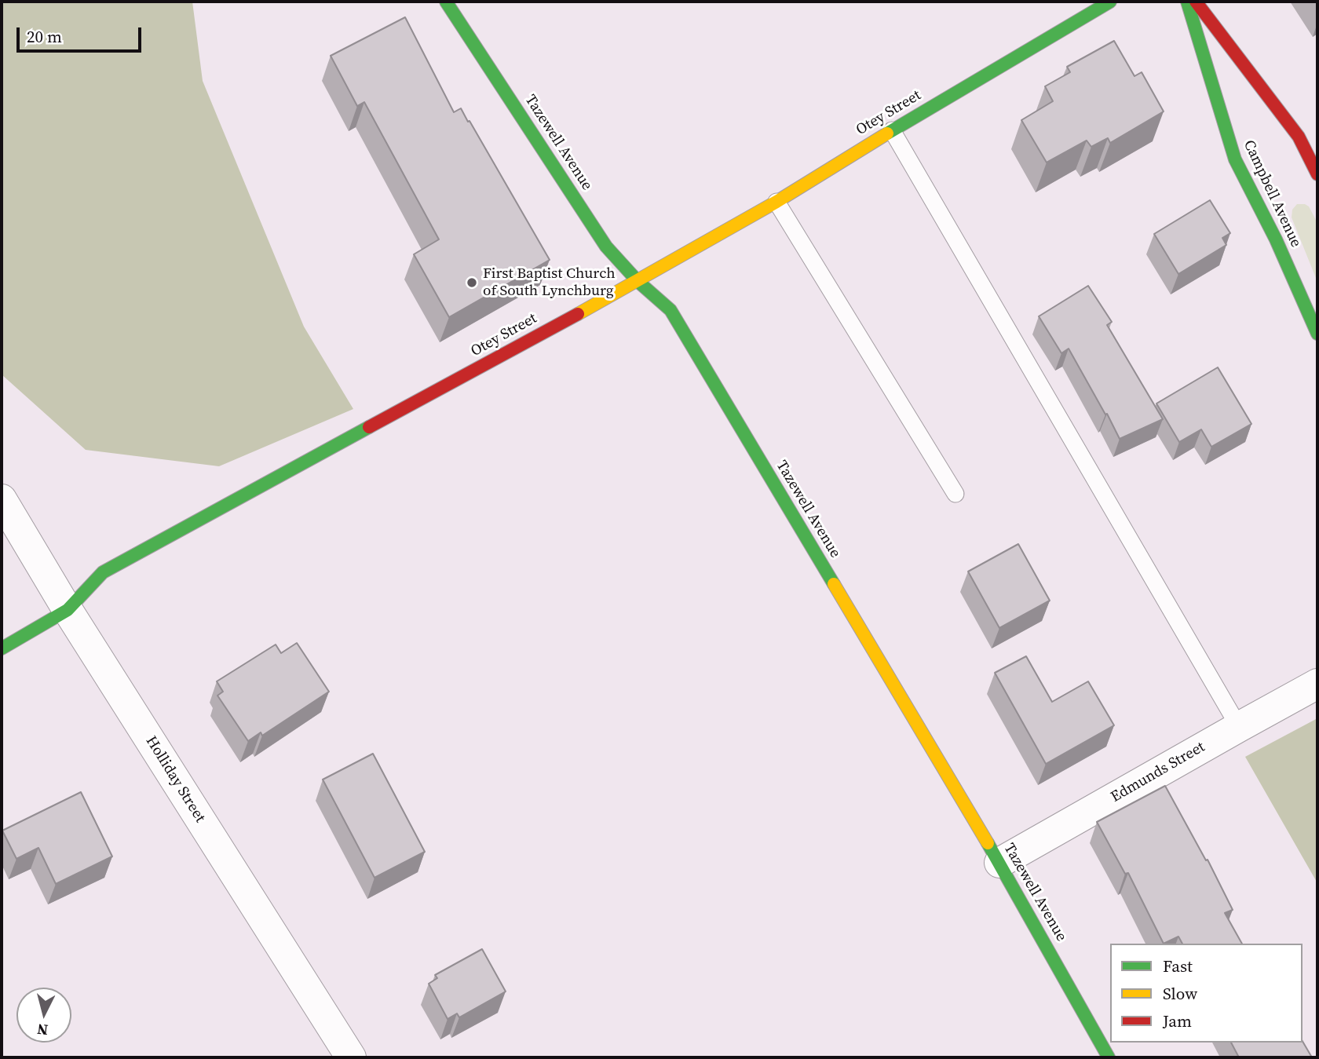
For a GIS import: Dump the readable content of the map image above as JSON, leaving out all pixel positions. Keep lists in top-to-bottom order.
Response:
{
  "streets": {
    "street": [
      "Otey Street",
      "Tazewell Avenue",
      "Campbell Avenue",
      "Edmunds Street",
      "Holliday Street"
    ]
  },
  "crossings": [
    ["Otey Street", "Tazewell Avenue"],
    ["Otey Street", "Holliday Street"],
    ["Tazewell Avenue", "Edmunds Street"]
  ],
  "places": ["First Baptist Church of South Lynchburg"],
  "legend": ["Fast", "Slow", "Jam"],
  "scale_bar": "20 m",
  "north": "bottom"
}
